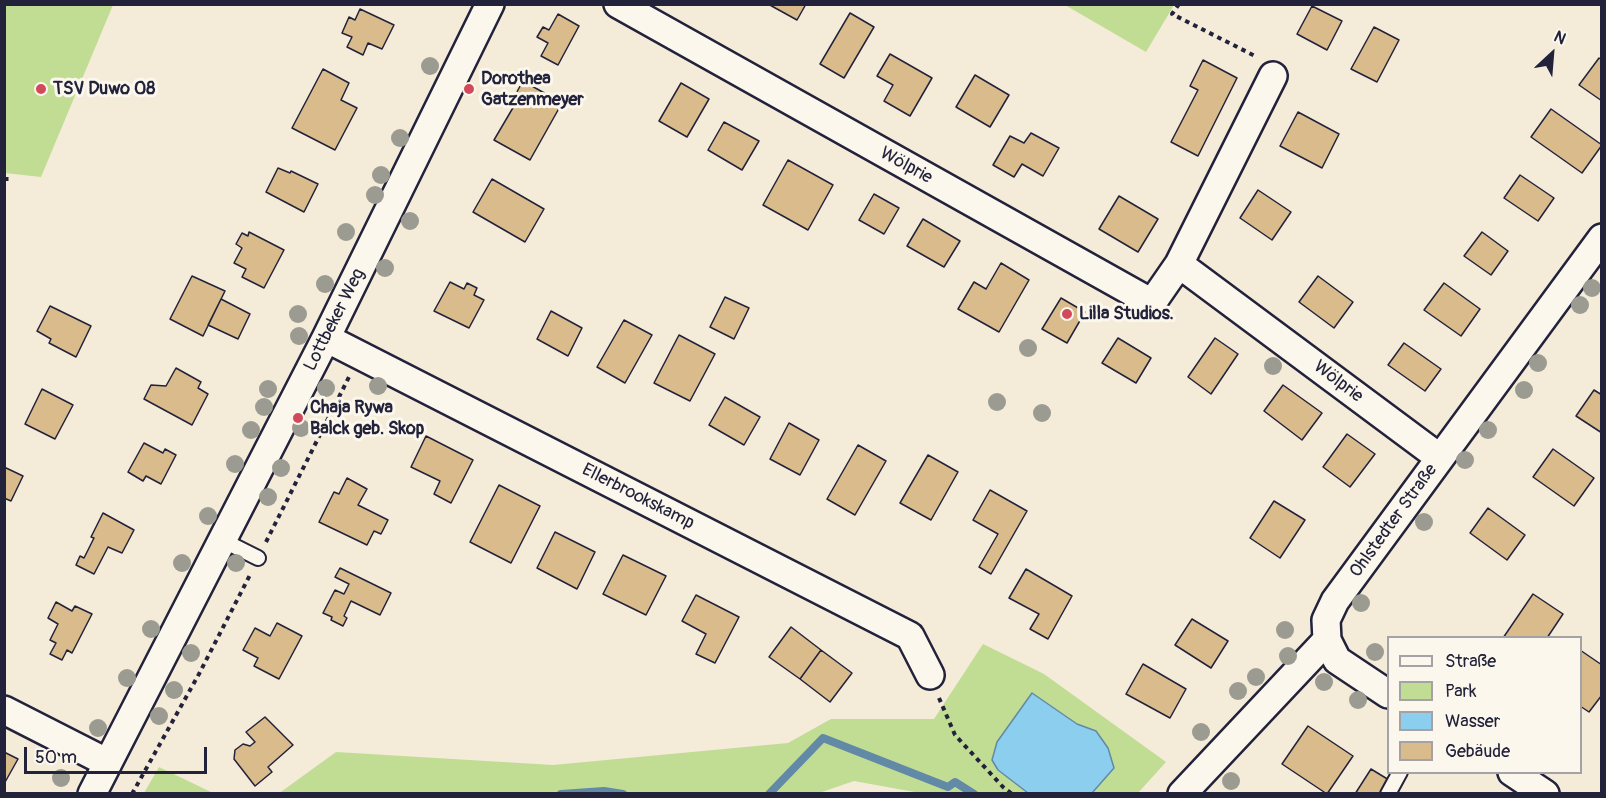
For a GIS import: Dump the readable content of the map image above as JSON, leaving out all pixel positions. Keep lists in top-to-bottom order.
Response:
{
  "streets": {
    "street": [
      "Wölprie",
      "Lottbeker Weg",
      "Ellerbrookskamp",
      "Ohlstedter Straße"
    ]
  },
  "crossings": [
    ["Wölprie", "Ohlstedter Straße"],
    ["Lottbeker Weg", "Ellerbrookskamp"]
  ],
  "places": [
    "TSV Duwo 08",
    "Dorothea Gatzenmeyer",
    "Lilla Studios.",
    "Chaja Rywa Balck geb. Skop"
  ],
  "legend": [
    "Straße",
    "Park",
    "Wasser",
    "Gebäude"
  ],
  "scale_bar": "50 m",
  "north": "top right"
}
